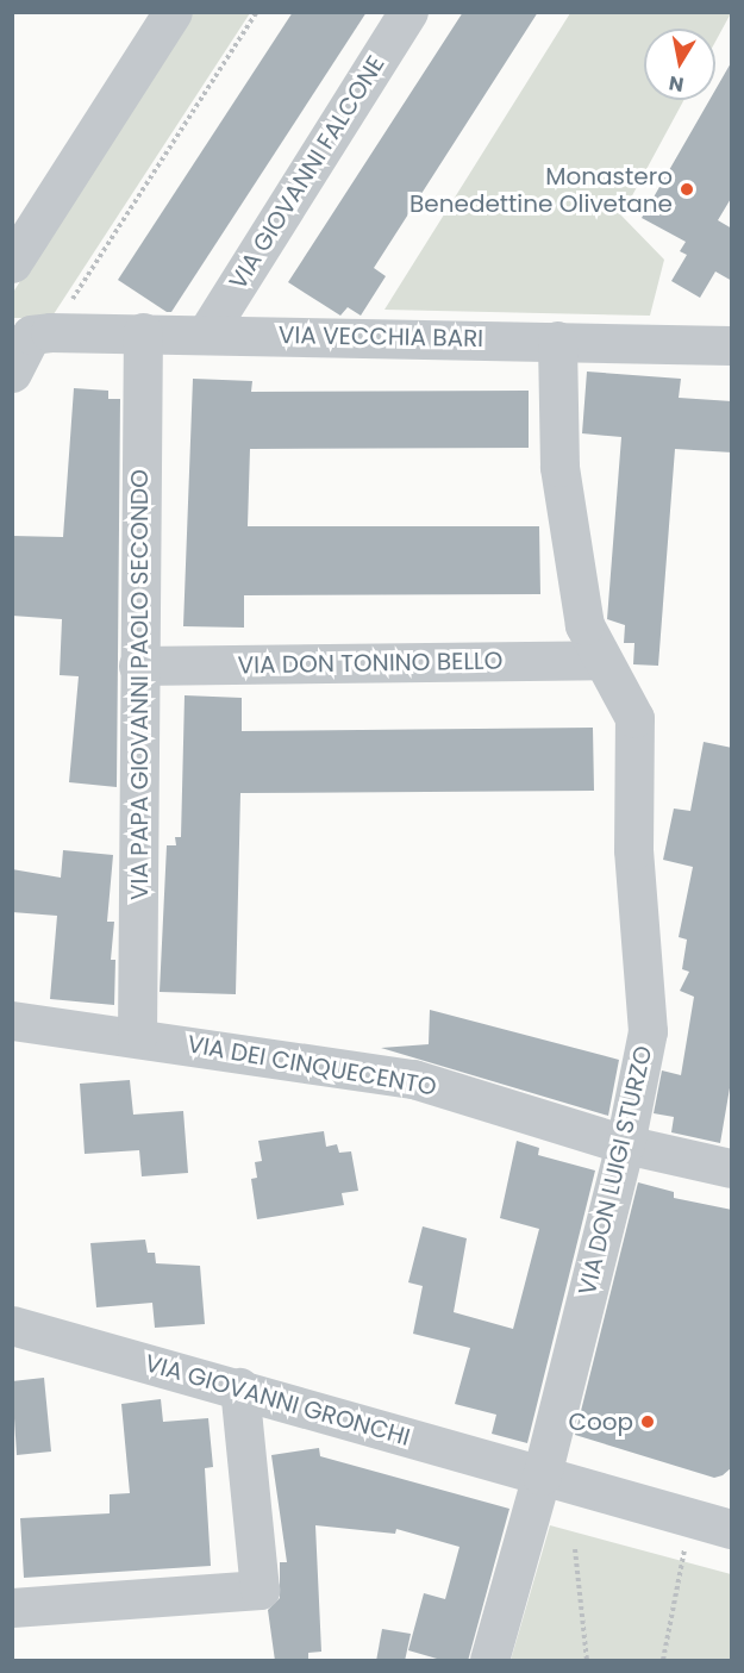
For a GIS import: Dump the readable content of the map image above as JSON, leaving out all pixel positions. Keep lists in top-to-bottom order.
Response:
{
  "streets": {
    "street": [
      "VIA GIOVANNI FALCONE",
      "VIA VECCHIA BARI",
      "VIA DON TONINO BELLO",
      "VIA PAPA GIOVANNI PAOLO SECONDO",
      "VIA DEI CINQUECENTO",
      "VIA DON LUIGI STURZO",
      "VIA GIOVANNI GRONCHI"
    ]
  },
  "crossings": [
    ["VIA GIOVANNI FALCONE", "VIA VECCHIA BARI"],
    ["VIA VECCHIA BARI", "VIA PAPA GIOVANNI PAOLO SECONDO"],
    ["VIA VECCHIA BARI", "VIA DON LUIGI STURZO"],
    ["VIA DON TONINO BELLO", "VIA PAPA GIOVANNI PAOLO SECONDO"],
    ["VIA DON TONINO BELLO", "VIA DON LUIGI STURZO"],
    ["VIA PAPA GIOVANNI PAOLO SECONDO", "VIA DEI CINQUECENTO"],
    ["VIA DEI CINQUECENTO", "VIA DON LUIGI STURZO"],
    ["VIA DON LUIGI STURZO", "VIA GIOVANNI GRONCHI"]
  ],
  "places": ["Monastero Benedettine Olivetane", "Coop"],
  "north": "bottom"
}
